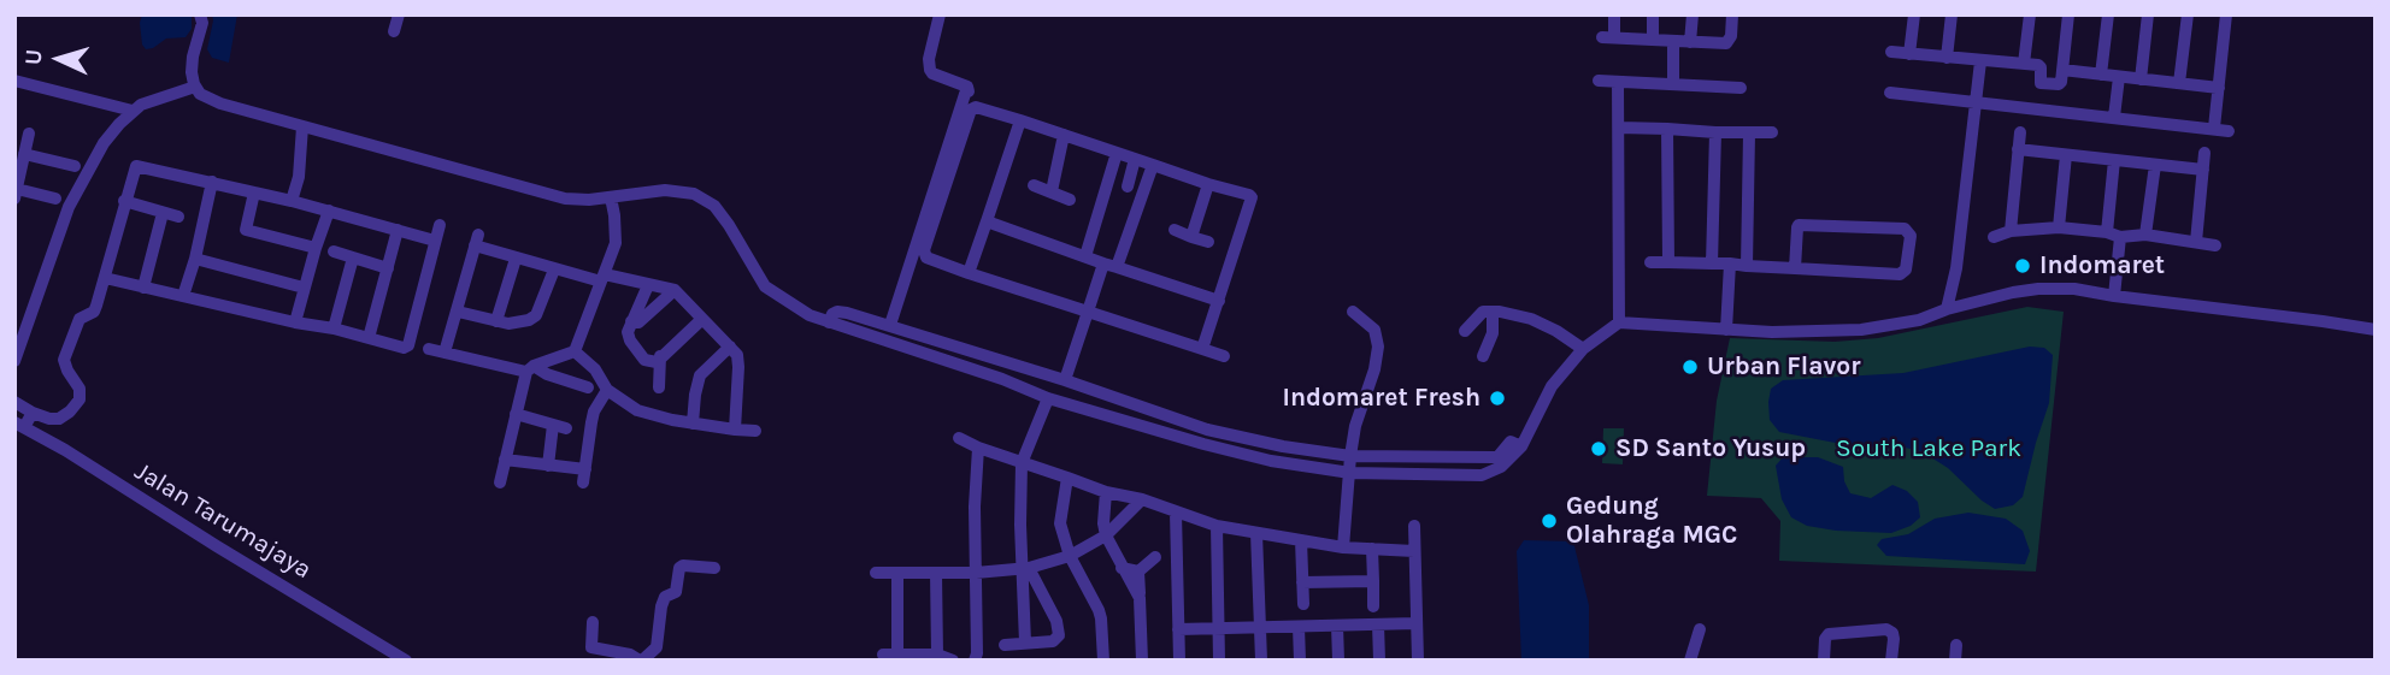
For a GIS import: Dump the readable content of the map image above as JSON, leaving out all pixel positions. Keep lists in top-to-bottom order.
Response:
{
  "streets": {
    "street": ["Jalan Tarumajaya"]
  },
  "parks": ["South Lake Park"],
  "places": [
    "Indomaret",
    "Urban Flavor",
    "Indomaret Fresh",
    "SD Santo Yusup",
    "Gedung Olahraga MGC"
  ],
  "north": "left"
}
